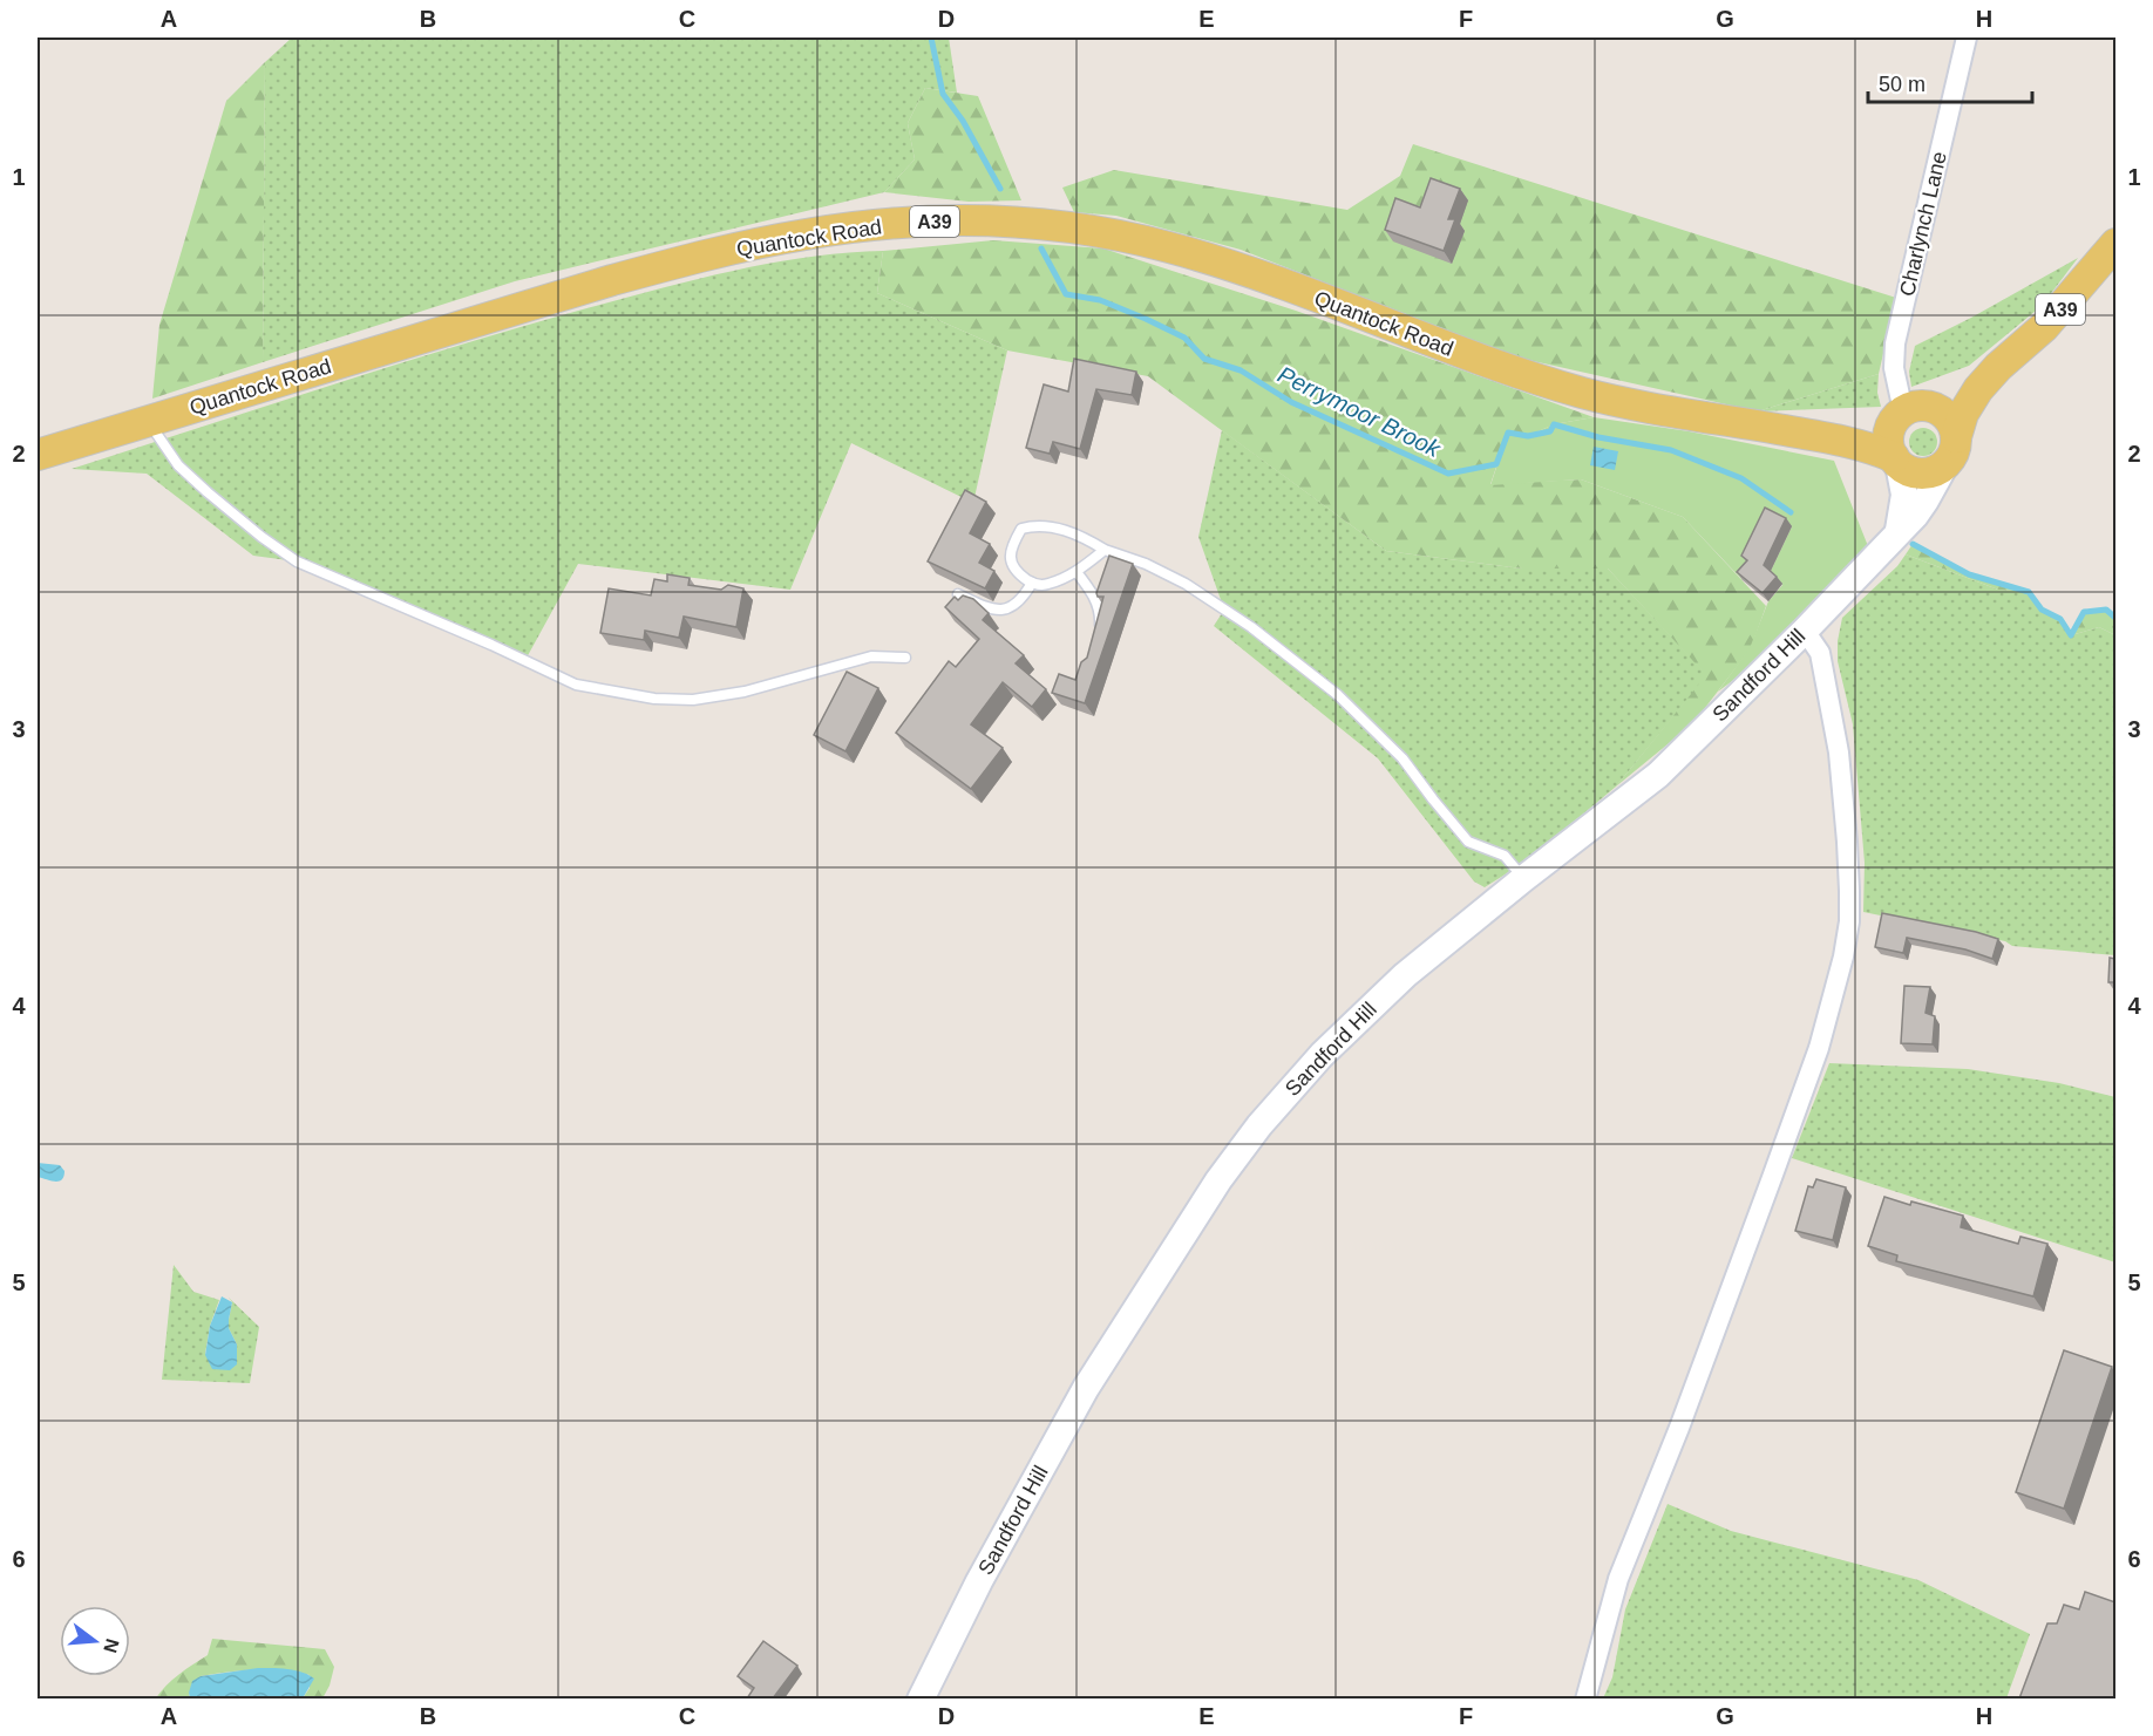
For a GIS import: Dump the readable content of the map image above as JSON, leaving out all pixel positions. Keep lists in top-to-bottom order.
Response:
{
  "streets": {
    "main road": ["A39", "Quantock Road", "Sandford Hill"],
    "street": ["Charlynch Lane"]
  },
  "crossings": [
    ["A39", "Charlynch Lane"],
    ["A39", "Quantock Road"],
    ["A39", "Sandford Hill"],
    ["Charlynch Lane", "Quantock Road"],
    ["Charlynch Lane", "Sandford Hill"],
    ["Quantock Road", "Sandford Hill"]
  ],
  "water": ["Perrymoor Brook"],
  "scale_bar": "50 m",
  "north": "right",
  "grid": {
    "columns": [
      "A",
      "B",
      "C",
      "D",
      "E",
      "F",
      "G",
      "H"
    ],
    "rows": [
      "1",
      "2",
      "3",
      "4",
      "5",
      "6"
    ]
  }
}
